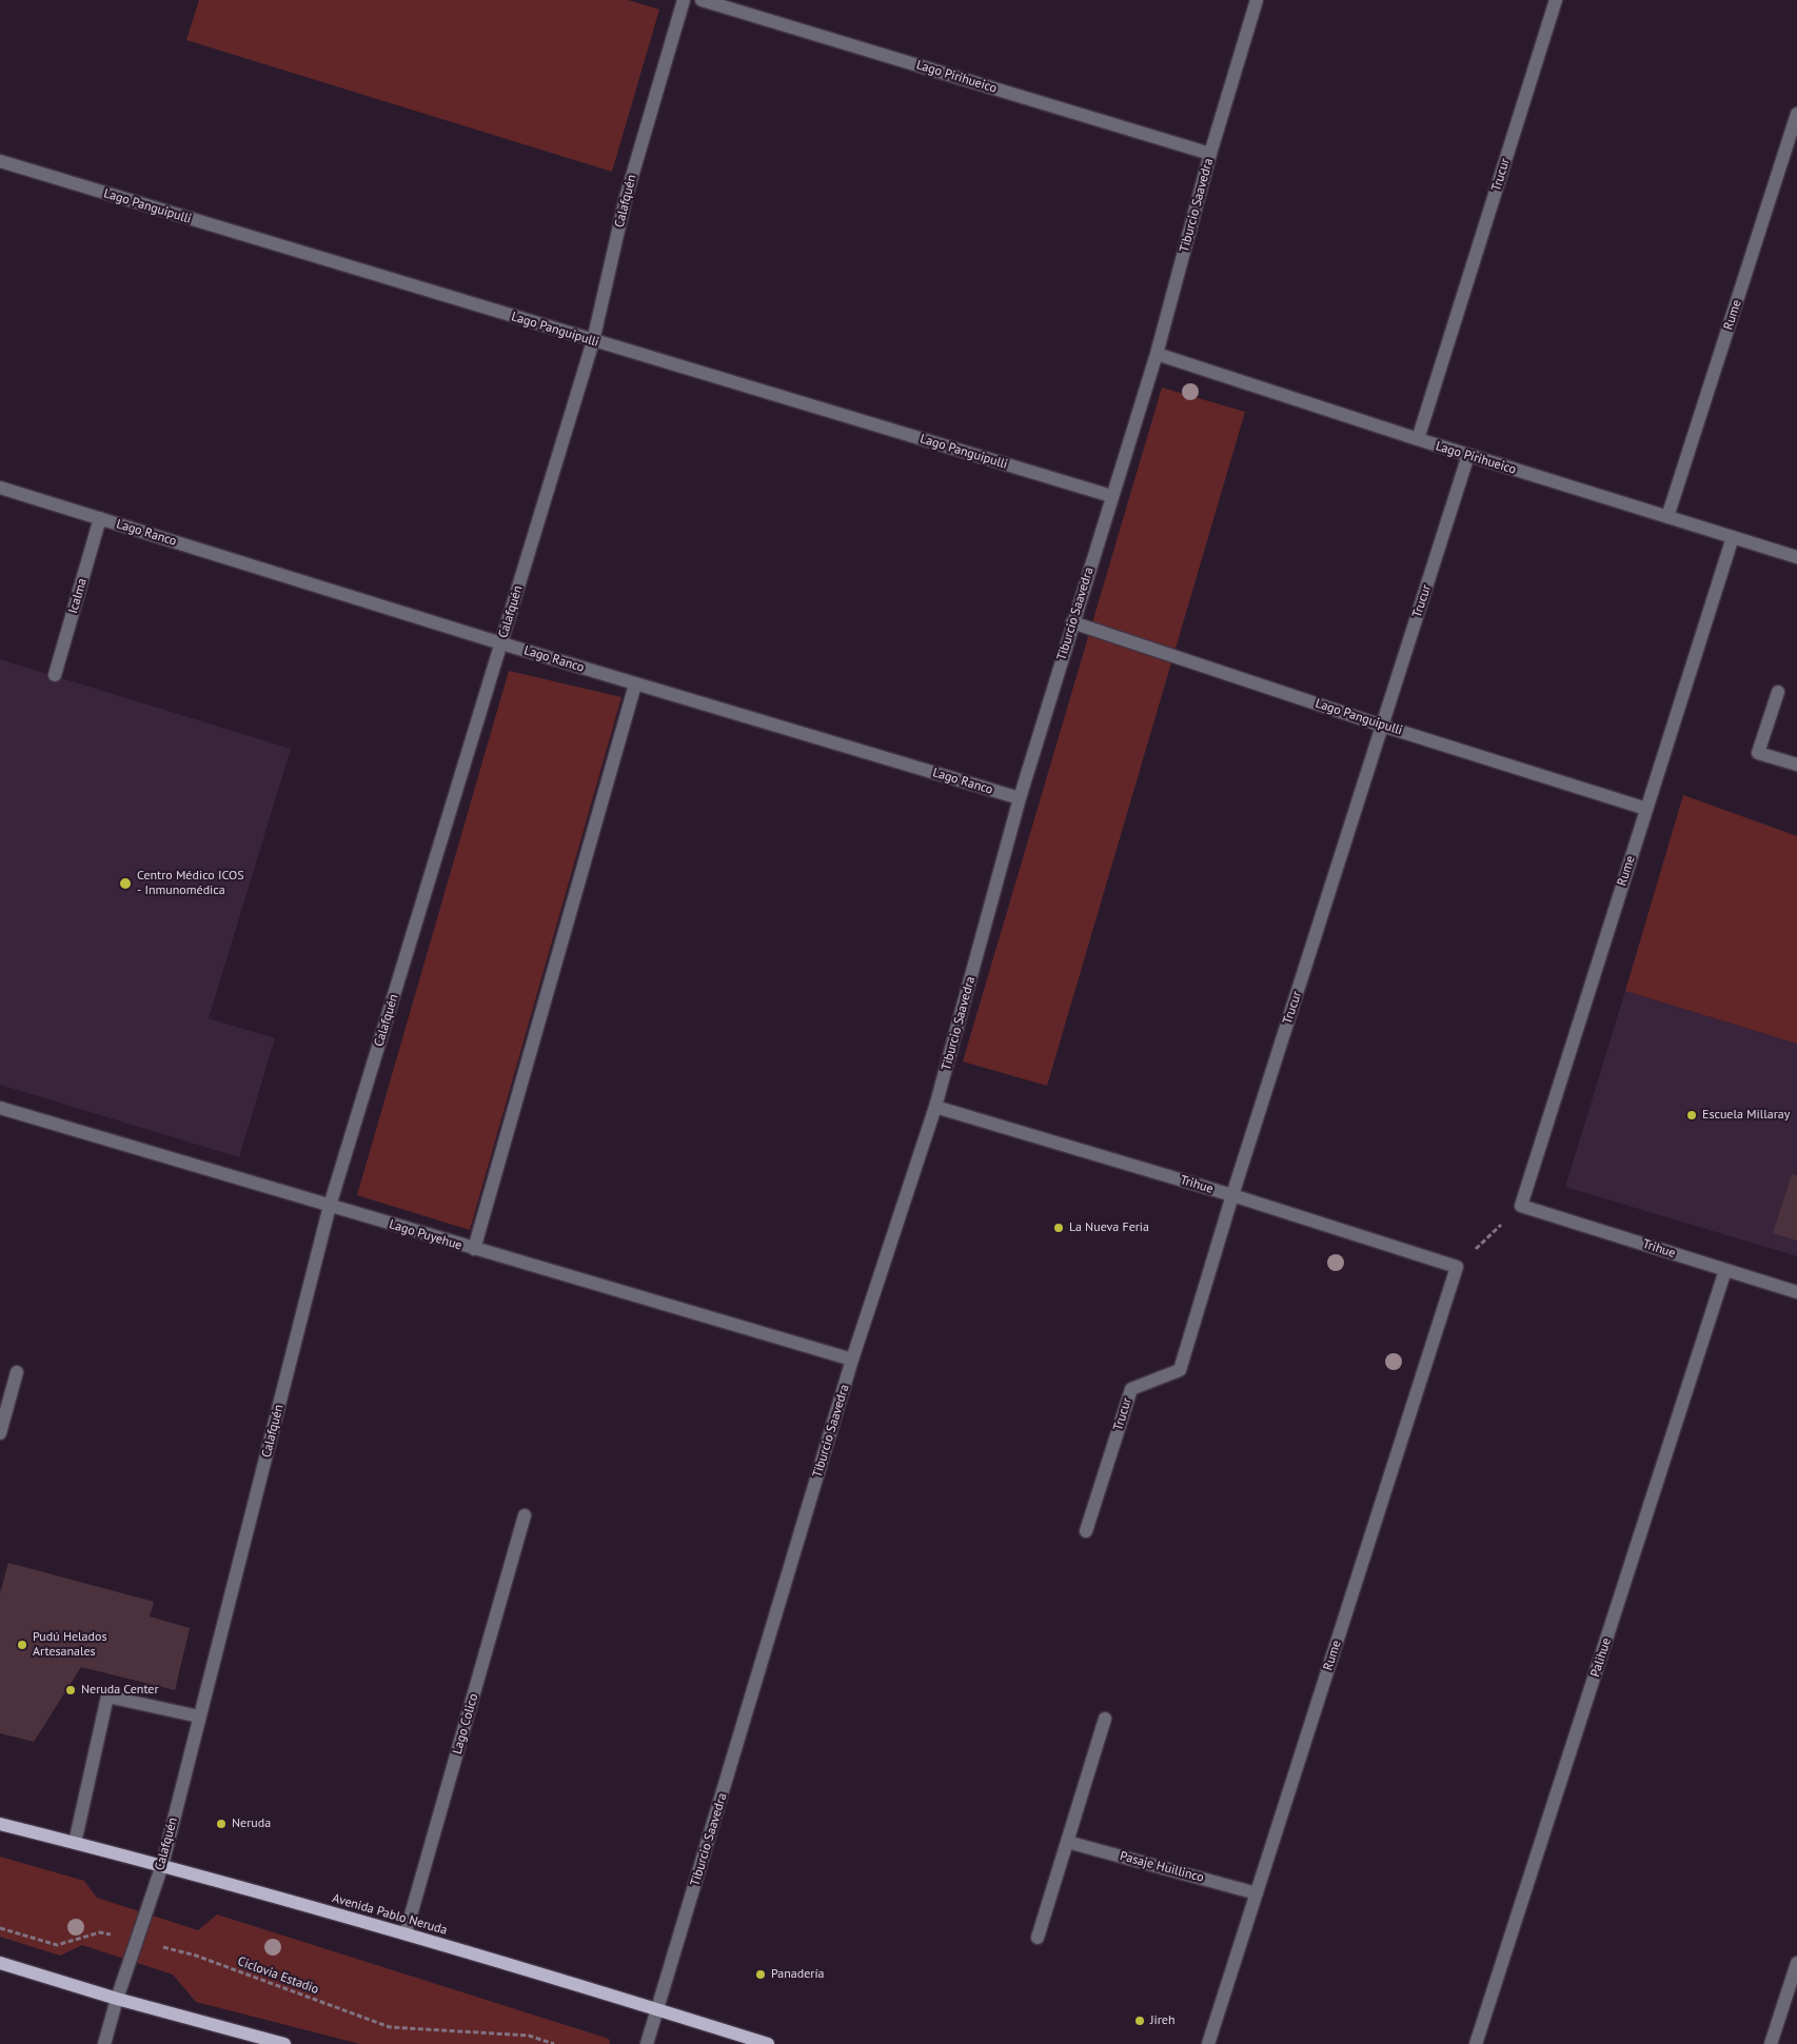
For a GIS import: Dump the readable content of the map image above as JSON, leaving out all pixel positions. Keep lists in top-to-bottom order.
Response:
{
  "streets": {
    "main road": ["Avenida Pablo Neruda"],
    "street": [
      "Lago Pirihueico",
      "Trucur",
      "Calafquén",
      "Tiburcio Saavedra",
      "Lago Panguipulli",
      "Rume",
      "Lago Ranco",
      "Icalma",
      "Trihue",
      "Lago Puyehue",
      "Palihue",
      "Lago Colico",
      "Pasaje Huillinco"
    ],
    "path": ["Ciclovia Estadio"]
  },
  "crossings": [
    ["Lago Pirihueico", "Trucur"],
    ["Lago Pirihueico", "Tiburcio Saavedra"],
    ["Lago Pirihueico", "Rume"],
    ["Trucur", "Lago Panguipulli"],
    ["Trucur", "Trihue"],
    ["Calafquén", "Lago Panguipulli"],
    ["Calafquén", "Lago Ranco"],
    ["Calafquén", "Lago Puyehue"],
    ["Calafquén", "Avenida Pablo Neruda"],
    ["Calafquén", "Ciclovia Estadio"],
    ["Tiburcio Saavedra", "Lago Panguipulli"],
    ["Tiburcio Saavedra", "Lago Ranco"],
    ["Tiburcio Saavedra", "Trihue"],
    ["Tiburcio Saavedra", "Lago Puyehue"],
    ["Tiburcio Saavedra", "Avenida Pablo Neruda"],
    ["Lago Panguipulli", "Rume"],
    ["Rume", "Trihue"],
    ["Rume", "Pasaje Huillinco"],
    ["Lago Ranco", "Icalma"],
    ["Trihue", "Palihue"],
    ["Lago Colico", "Avenida Pablo Neruda"]
  ],
  "places": [
    "Centro Médico ICOS - Inmunomédica",
    "Escuela Millaray",
    "La Nueva Feria",
    "Pudú Helados Artesanales",
    "Neruda Center",
    "Neruda",
    "Panadería",
    "Jireh"
  ]
}
